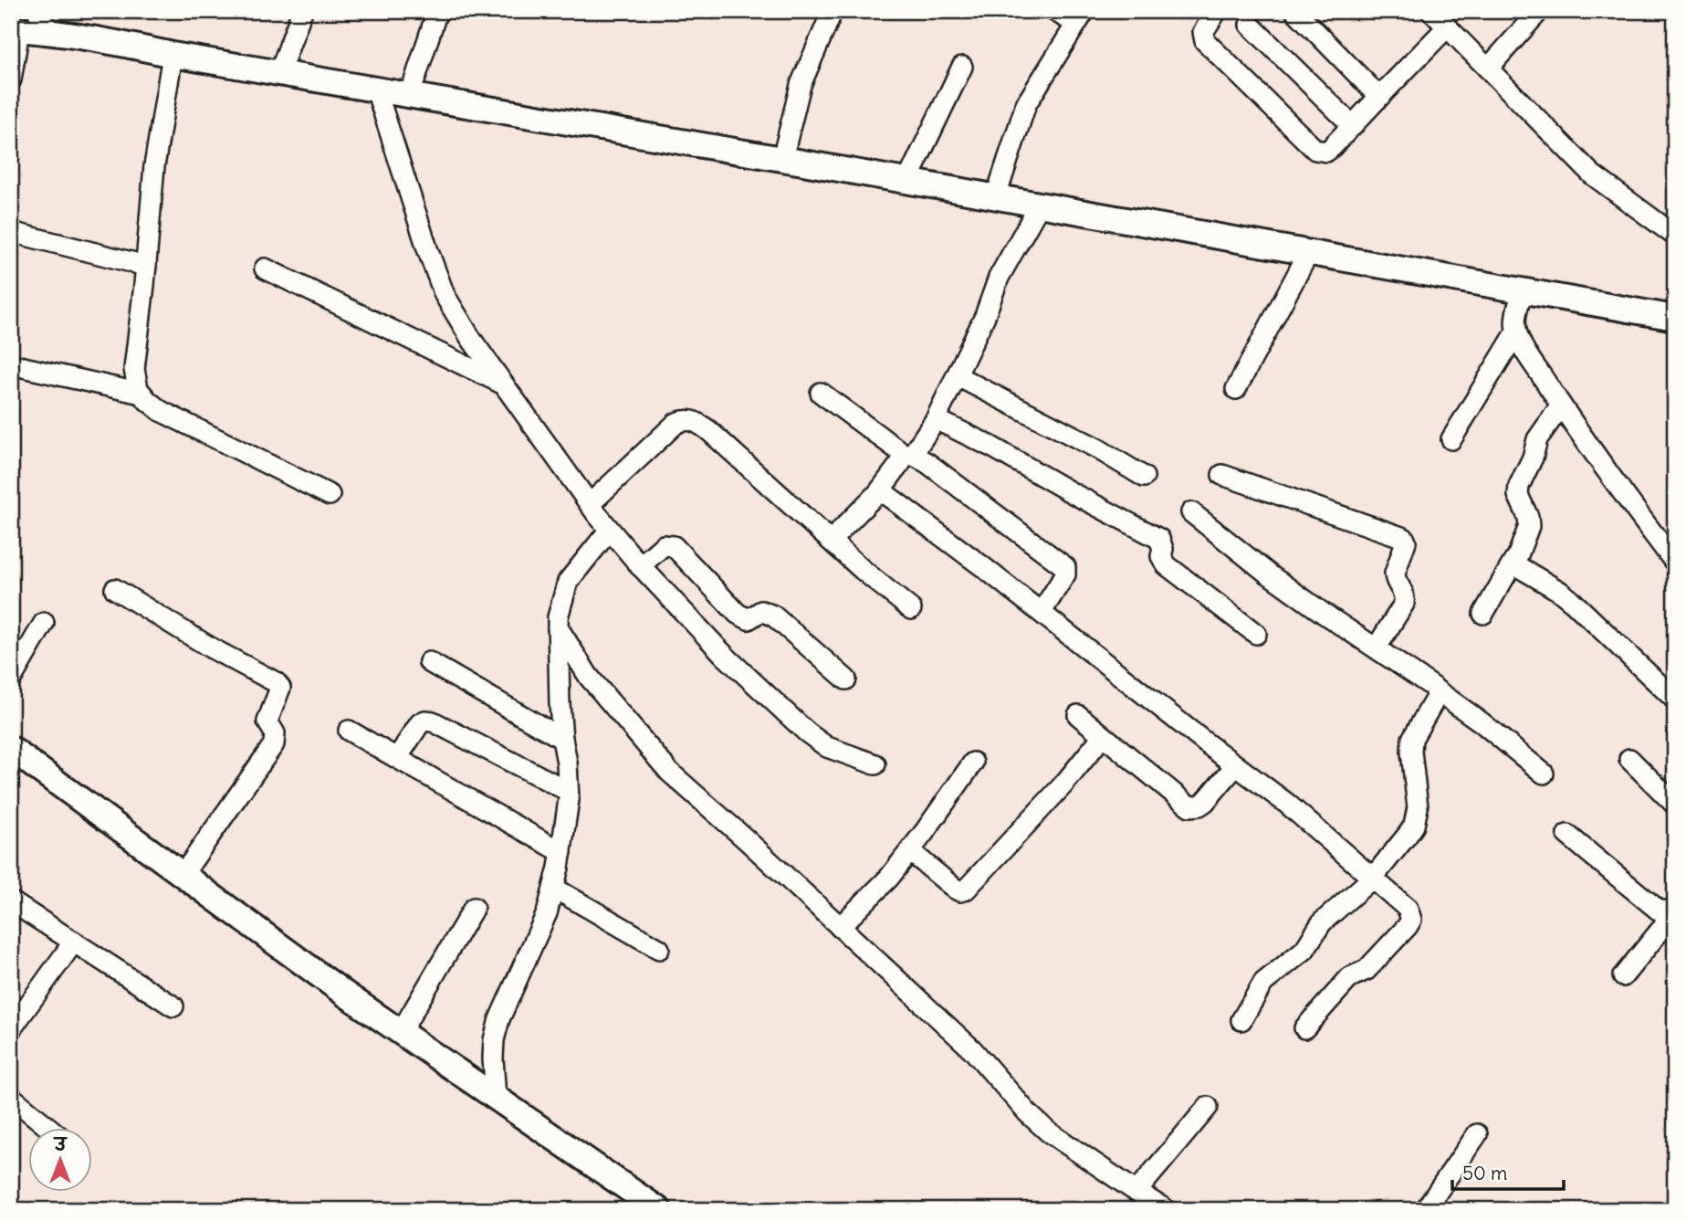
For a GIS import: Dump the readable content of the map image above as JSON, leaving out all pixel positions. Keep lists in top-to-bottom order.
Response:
{
  "scale_bar": "50 m",
  "north": "top"
}
